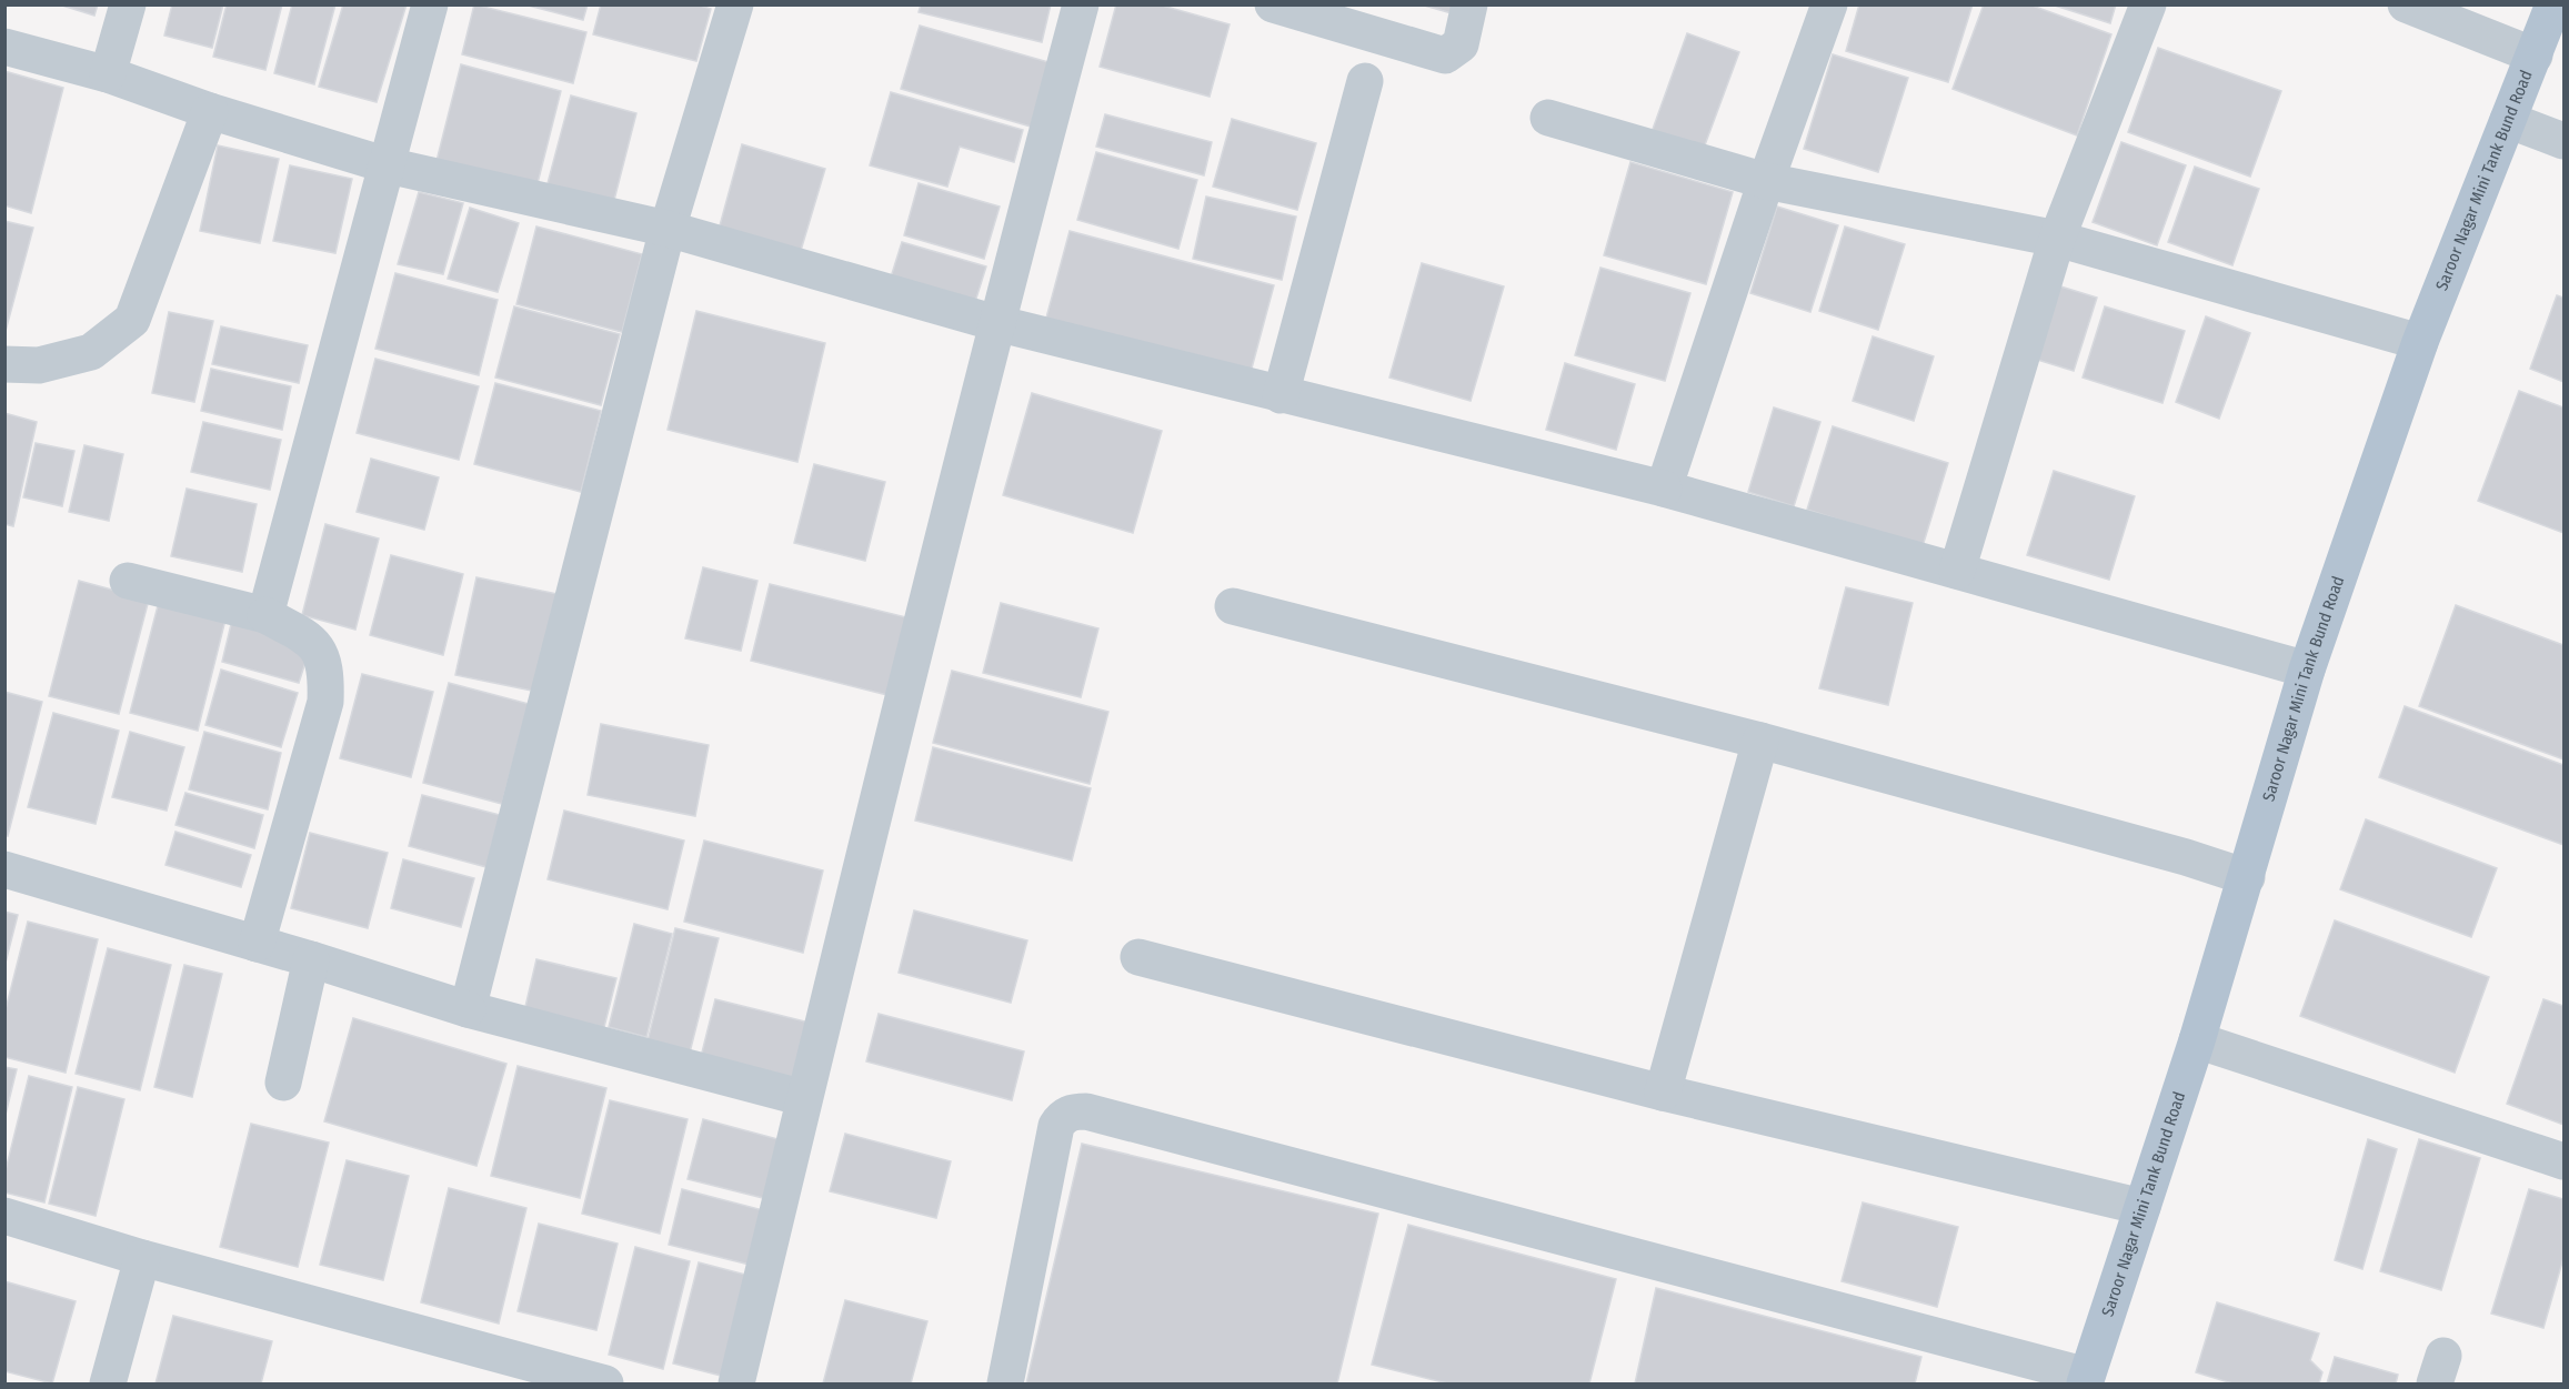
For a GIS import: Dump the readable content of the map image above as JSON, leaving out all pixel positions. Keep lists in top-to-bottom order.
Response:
{
  "streets": {
    "main road": ["Saroor Nagar Mini Tank Bund Road"]
  }
}
